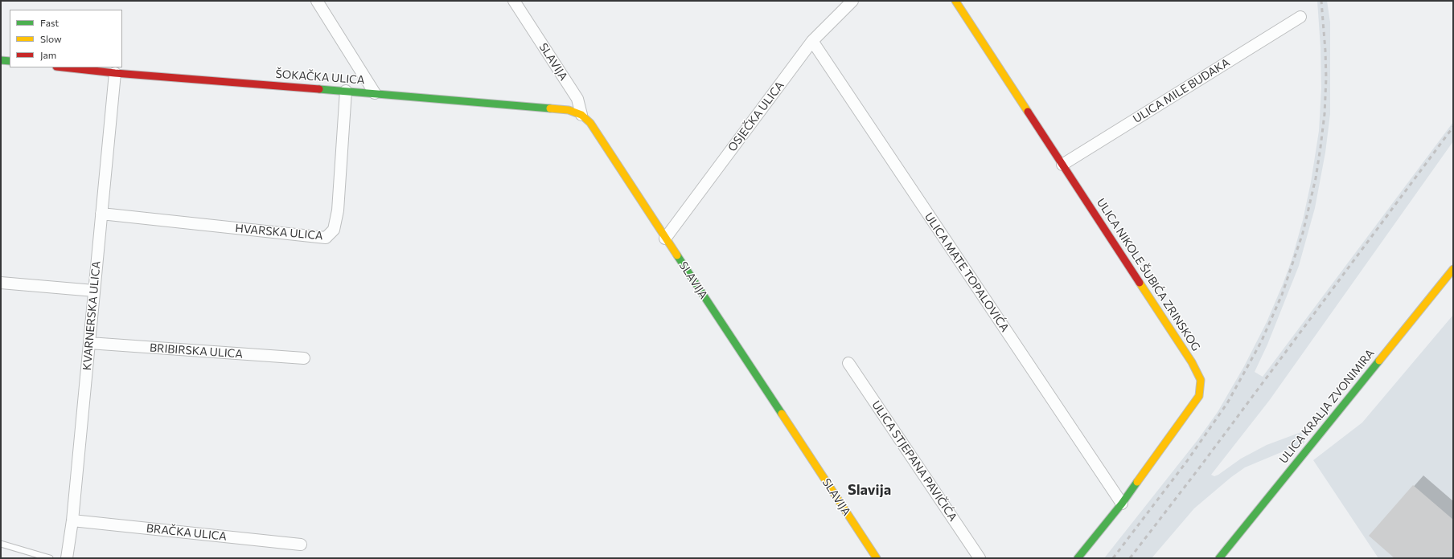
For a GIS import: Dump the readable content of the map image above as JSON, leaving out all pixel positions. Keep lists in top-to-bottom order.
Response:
{
  "streets": {
    "street": [
      "SLAVIJA",
      "ŠOKAČKA ULICA",
      "ULICA MILE BUDAKA",
      "OSJEČKA ULICA",
      "HVARSKA ULICA",
      "ULICA MATE TOPALOVIĆA",
      "ULICA NIKOLE ŠUBIĆA ZRINSKOG",
      "KVARNERSKA ULICA",
      "BRIBIRSKA ULICA",
      "ULICA KRALJA ZVONIMIRA",
      "ULICA STJEPANA PAVIČIĆA",
      "BRAČKA ULICA"
    ]
  },
  "crossings": [
    ["SLAVIJA", "ŠOKAČKA ULICA"],
    ["SLAVIJA", "OSJEČKA ULICA"],
    ["ŠOKAČKA ULICA", "HVARSKA ULICA"],
    ["ŠOKAČKA ULICA", "KVARNERSKA ULICA"],
    ["ULICA MILE BUDAKA", "ULICA NIKOLE ŠUBIĆA ZRINSKOG"],
    ["OSJEČKA ULICA", "ULICA MATE TOPALOVIĆA"],
    ["HVARSKA ULICA", "KVARNERSKA ULICA"],
    ["ULICA MATE TOPALOVIĆA", "ULICA NIKOLE ŠUBIĆA ZRINSKOG"],
    ["KVARNERSKA ULICA", "BRIBIRSKA ULICA"],
    ["KVARNERSKA ULICA", "BRAČKA ULICA"]
  ],
  "districts": ["Slavija"],
  "legend": ["Fast", "Slow", "Jam"]
}
